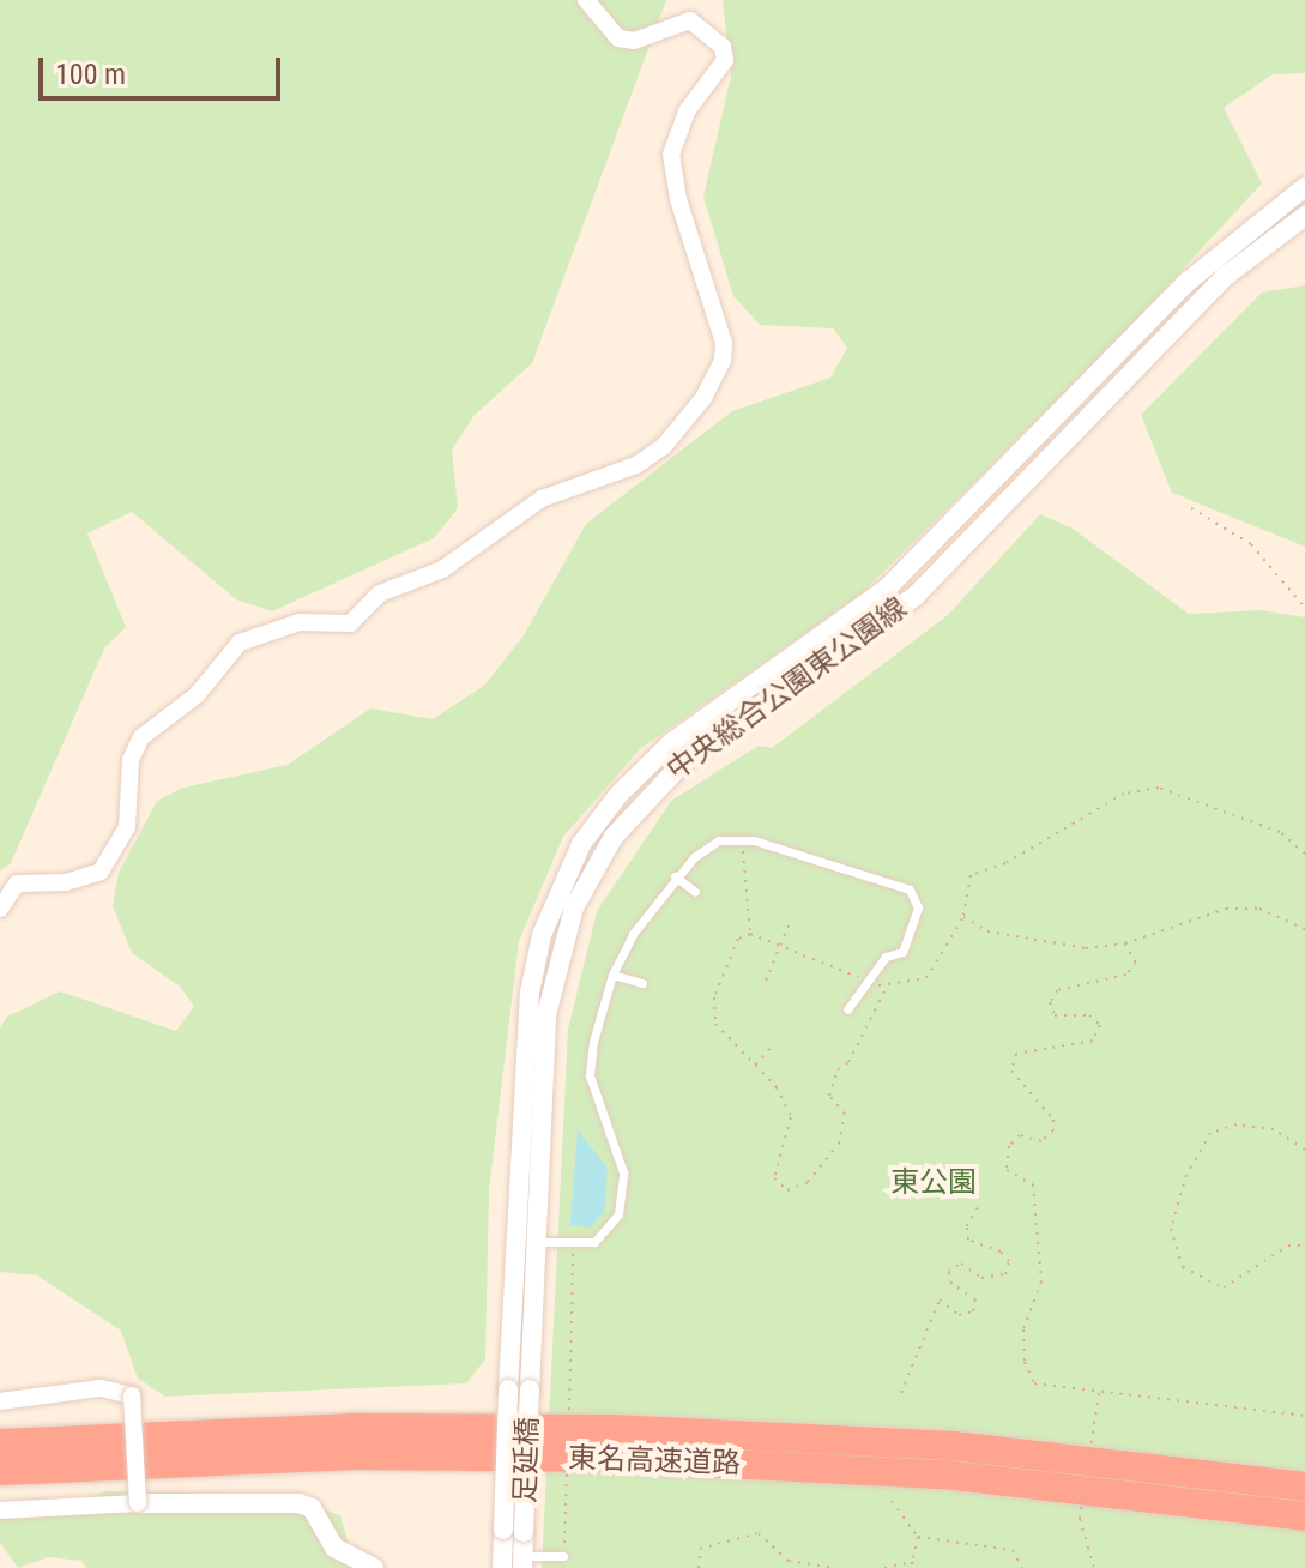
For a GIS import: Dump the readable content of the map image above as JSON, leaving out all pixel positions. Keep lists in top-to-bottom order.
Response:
{
  "streets": {
    "highway": ["東名高速道路"],
    "street": ["中央総合公園東公園線", "足延橋"]
  },
  "crossings": [
    ["中央総合公園東公園線", "足延橋"]
  ],
  "parks": ["東公園"],
  "scale_bar": "100 m"
}
